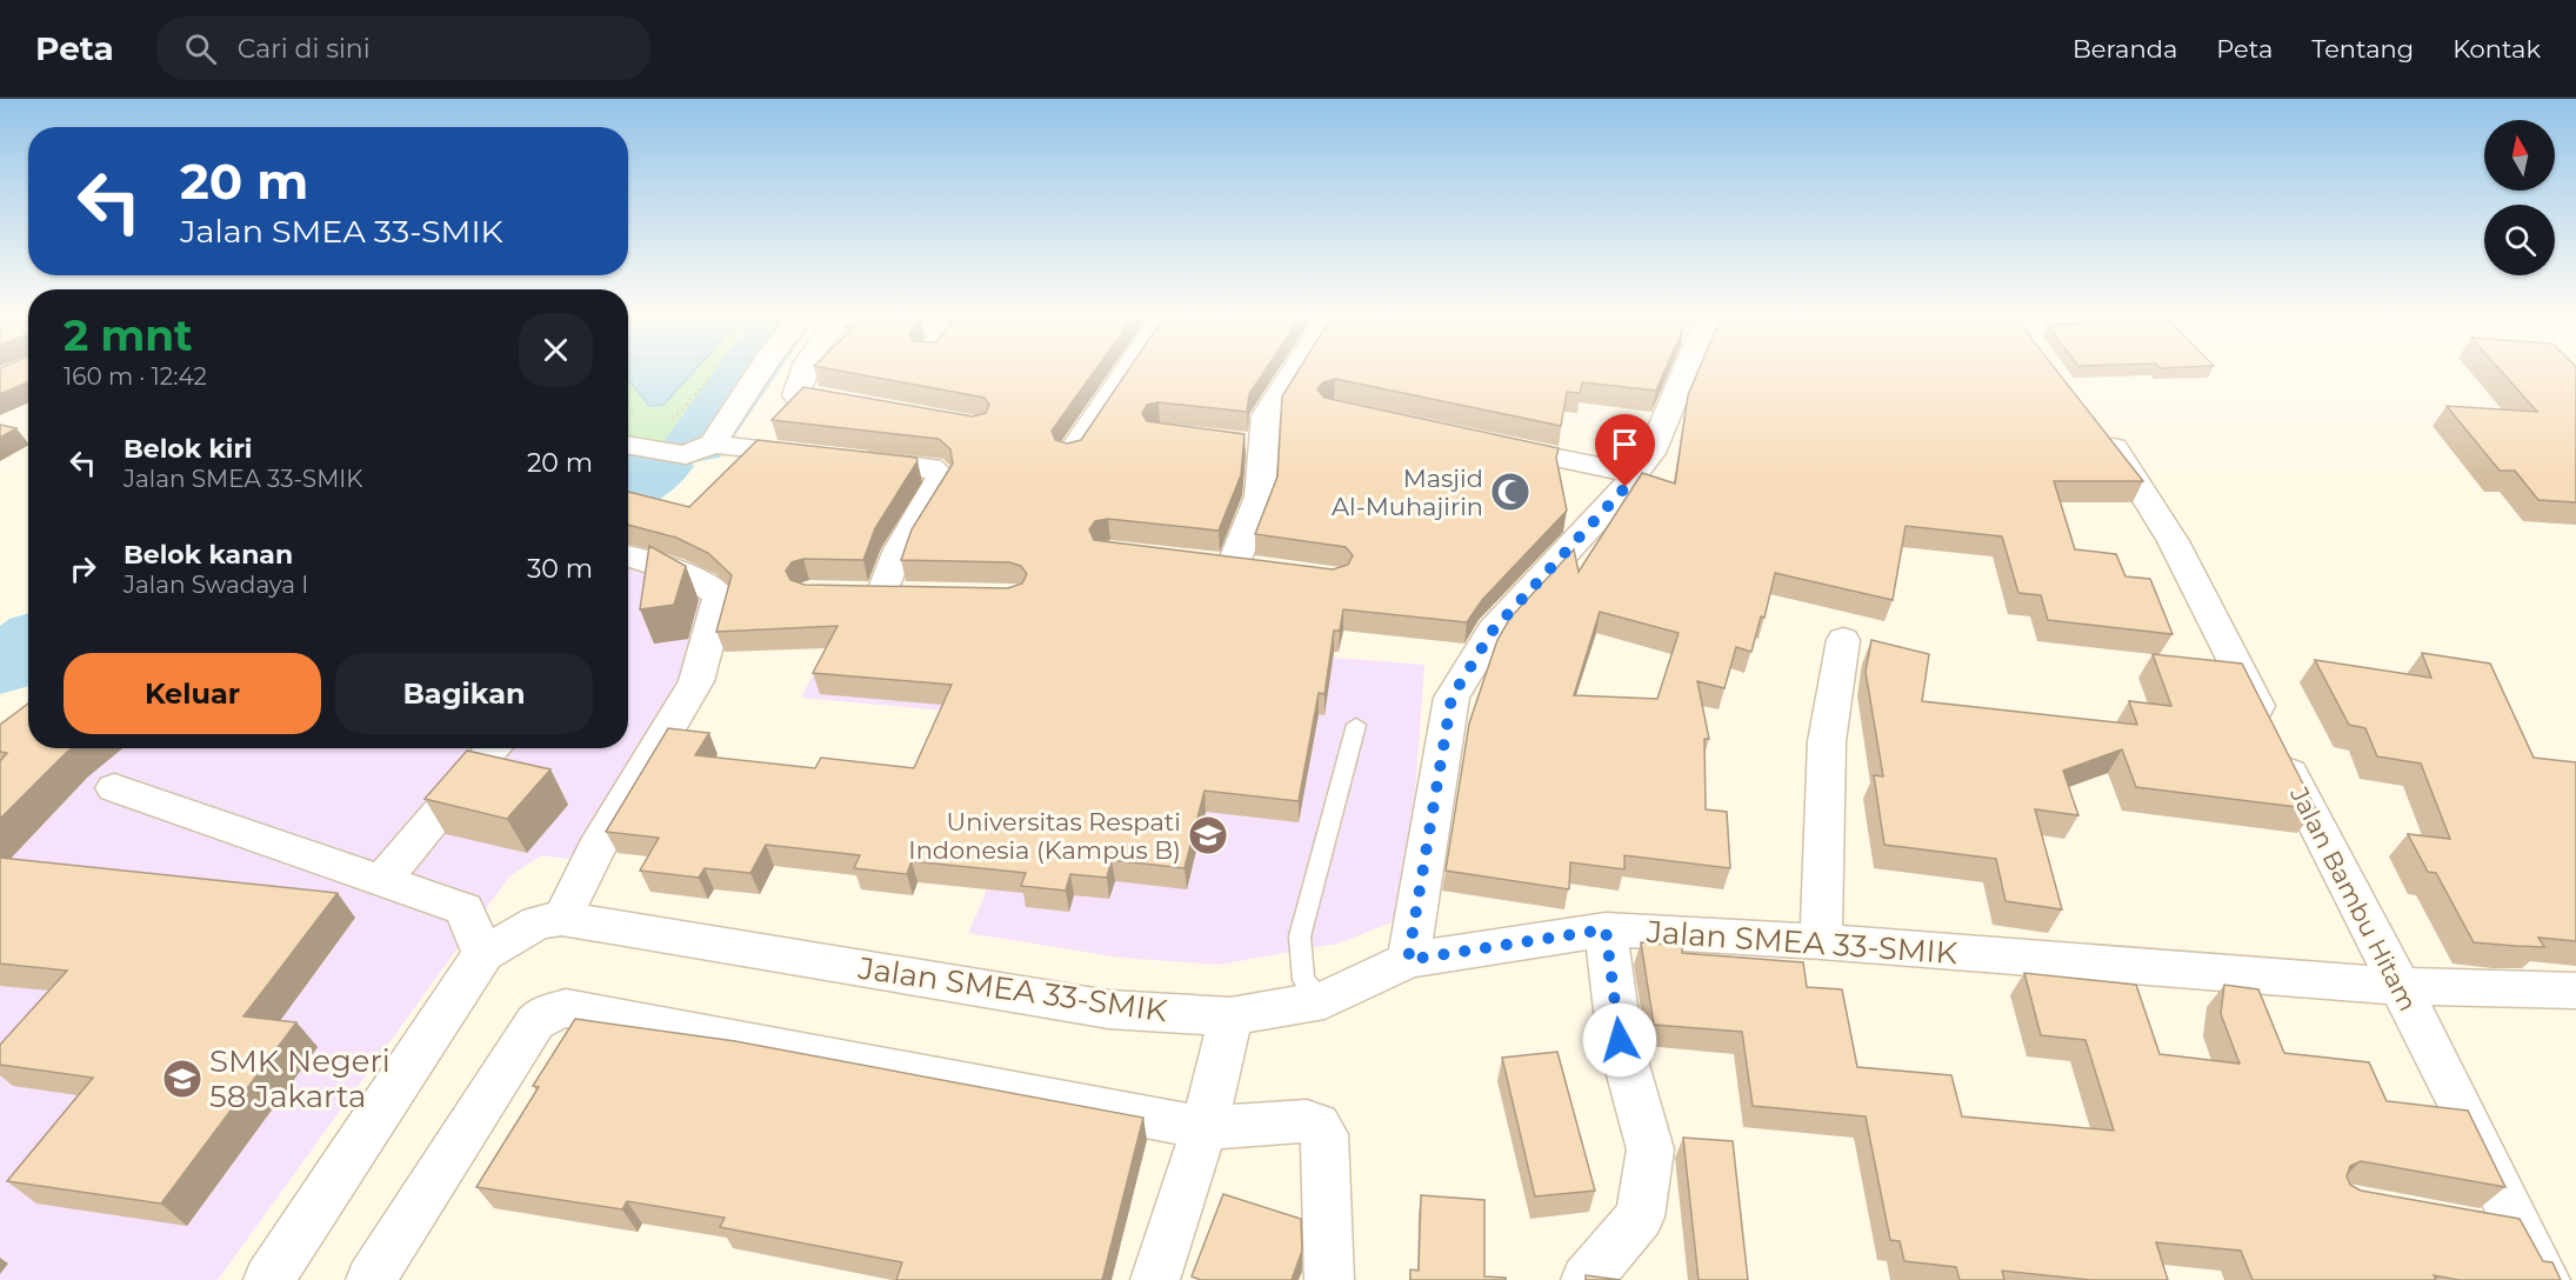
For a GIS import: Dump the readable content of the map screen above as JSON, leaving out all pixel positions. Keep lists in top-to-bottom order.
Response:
{
  "streets": {
    "street": ["Jalan Bambu Hitam", "Jalan SMEA 33-SMIK"]
  },
  "crossings": [
    ["Jalan Bambu Hitam", "Jalan SMEA 33-SMIK"]
  ],
  "places": {
    "mosque": ["Masjid Al-Muhajirin"],
    "school or university": ["Universitas Respati Indonesia (Kampus B)", "SMK Negeri 58 Jakarta"]
  },
  "north": "top",
  "page": {
    "header": "Peta",
    "search": "Cari di sini",
    "nav": [
      "Beranda",
      "Peta",
      "Tentang",
      "Kontak"
    ],
    "turn": ["20 m", "Jalan SMEA 33-SMIK"],
    "heading": ["2 mnt", "160 m · 12:42"],
    "list": [
      {
        "name": "Belok kiri",
        "note": "Jalan SMEA 33-SMIK",
        "value": "20 m"
      },
      {
        "name": "Belok kanan",
        "note": "Jalan Swadaya I",
        "value": "30 m"
      }
    ],
    "buttons": ["Keluar", "Bagikan"]
  }
}
